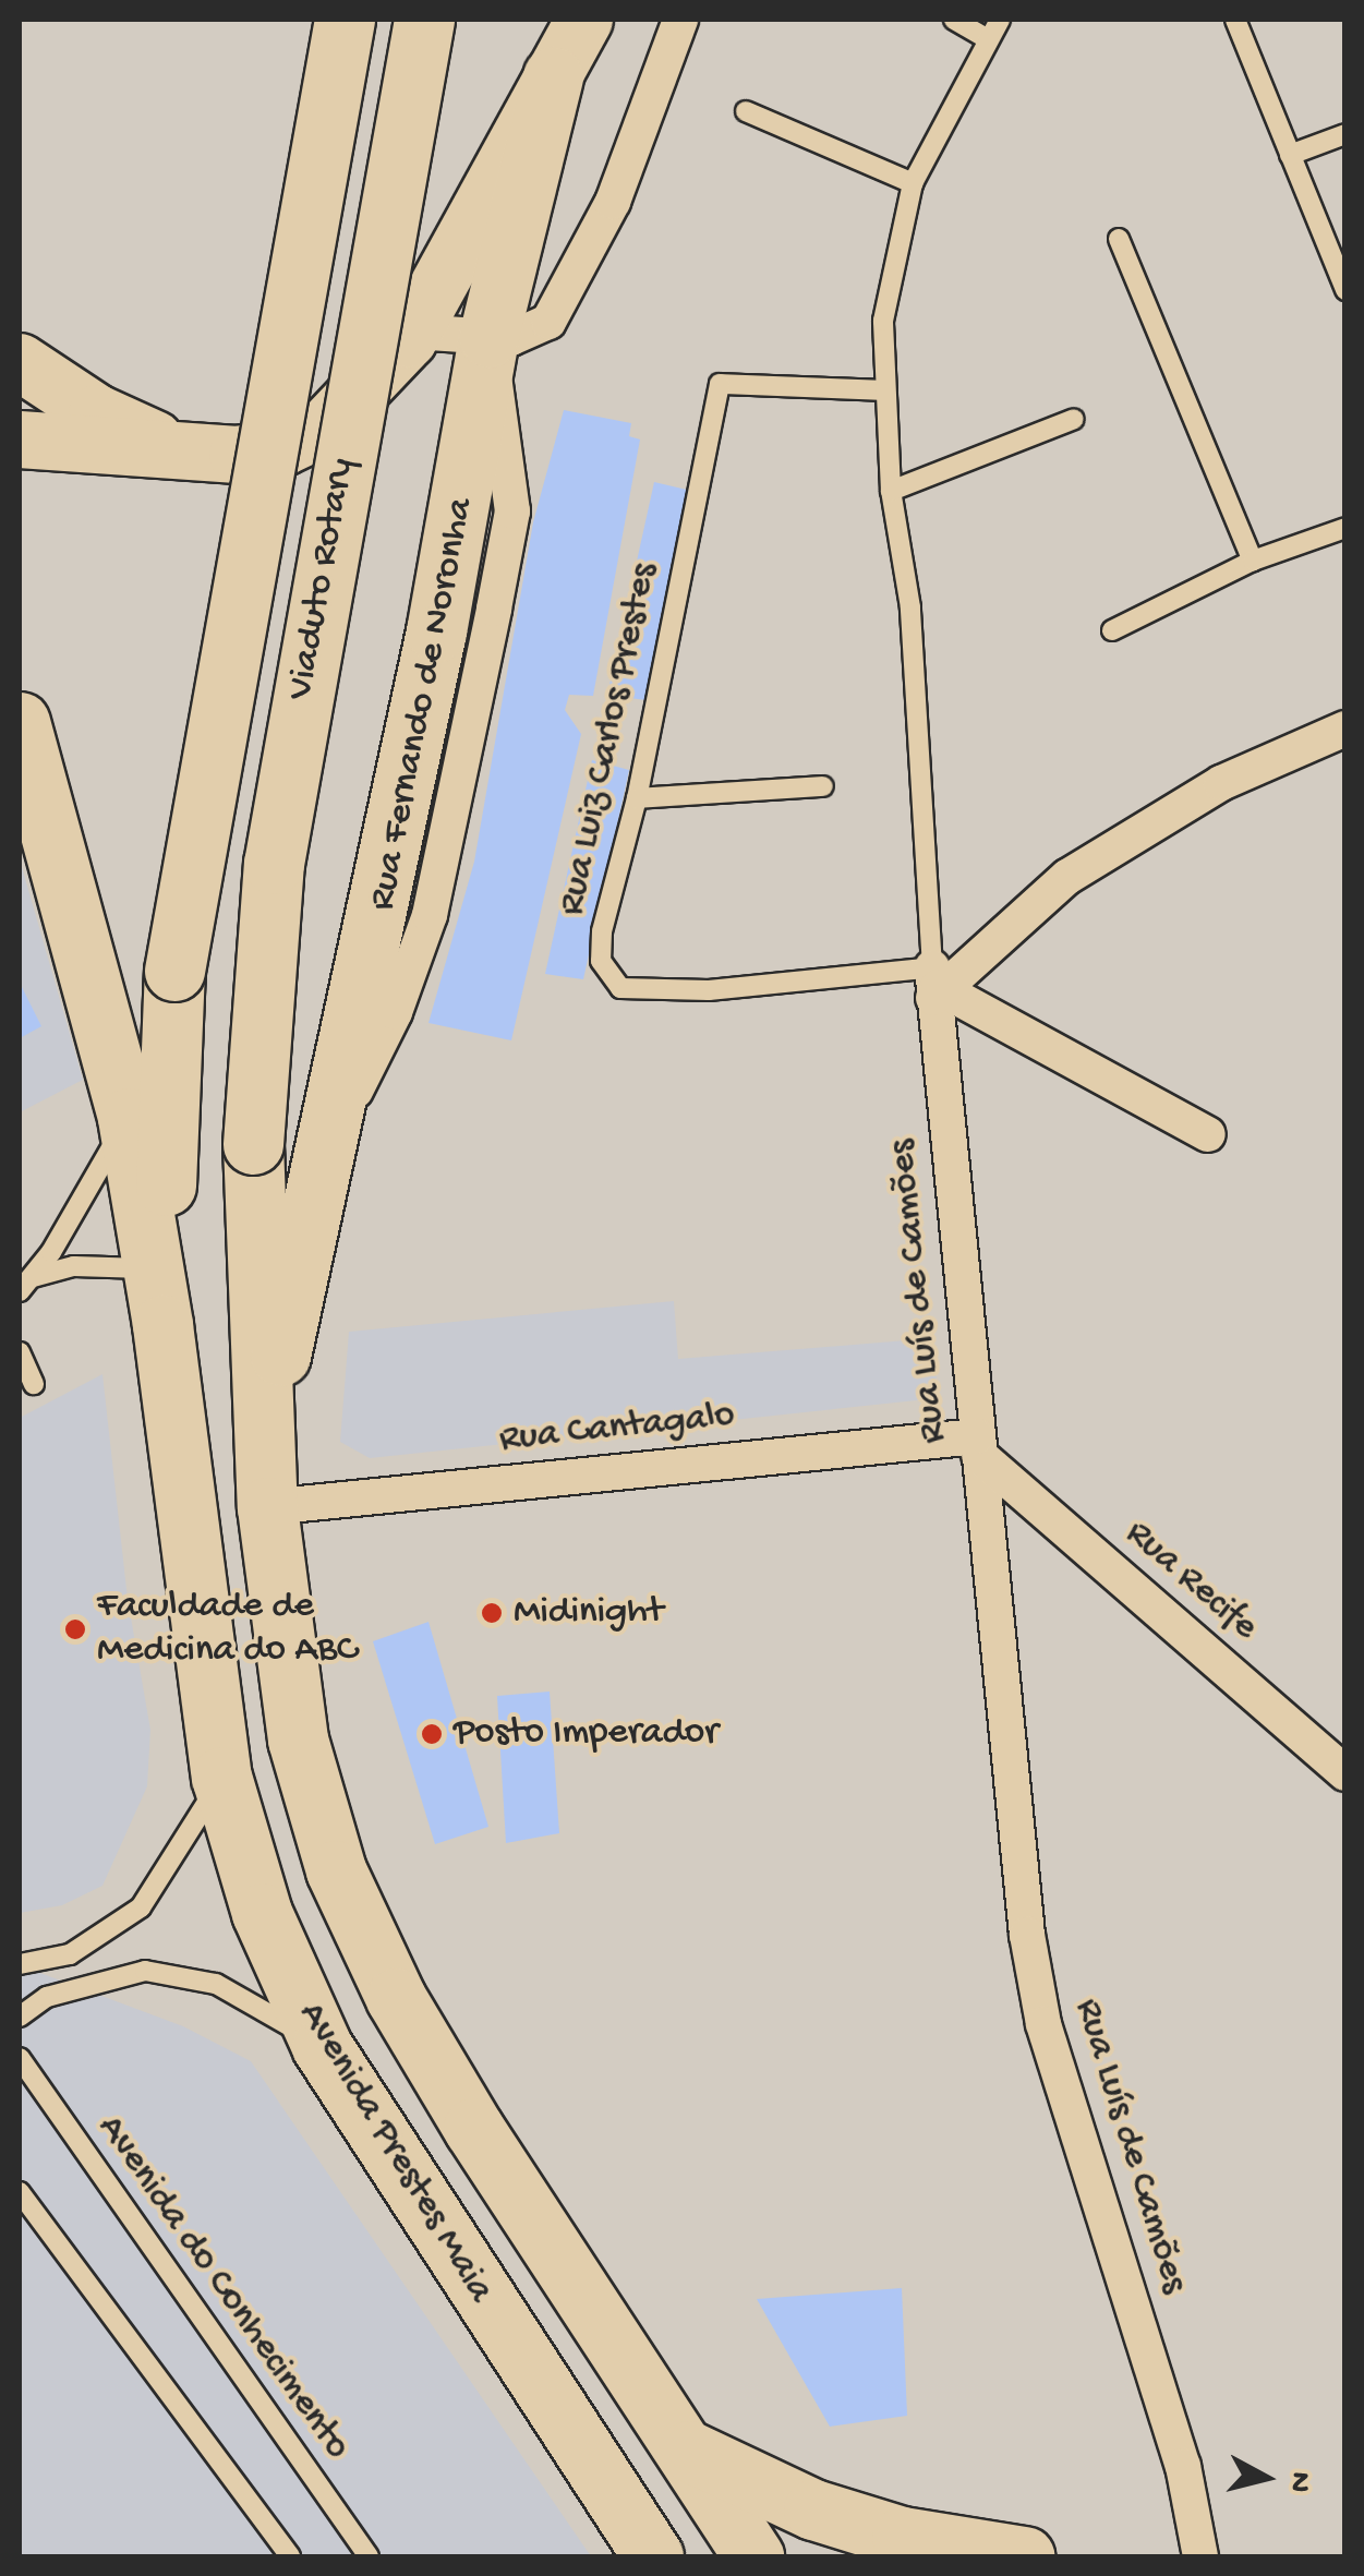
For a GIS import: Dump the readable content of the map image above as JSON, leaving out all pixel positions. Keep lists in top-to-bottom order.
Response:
{
  "streets": {
    "highway": ["Viaduto Rotary", "Avenida Prestes Maia"],
    "street": ["Rua Luís de Camões", "Rua Cantagalo", "Rua Recife"],
    "lane": ["Rua Luiz Carlos Prestes", "Avenida do Conhecimento"]
  },
  "crossings": [
    ["Viaduto Rotary", "Avenida Prestes Maia"],
    ["Rua Luiz Carlos Prestes", "Rua Luís de Camões"],
    ["Rua Luís de Camões", "Rua Cantagalo"],
    ["Rua Luís de Camões", "Rua Recife"],
    ["Rua Cantagalo", "Rua Recife"]
  ],
  "places": ["Midinight", "Faculdade de Medicina do ABC", "Posto Imperador"],
  "north": "right"
}
